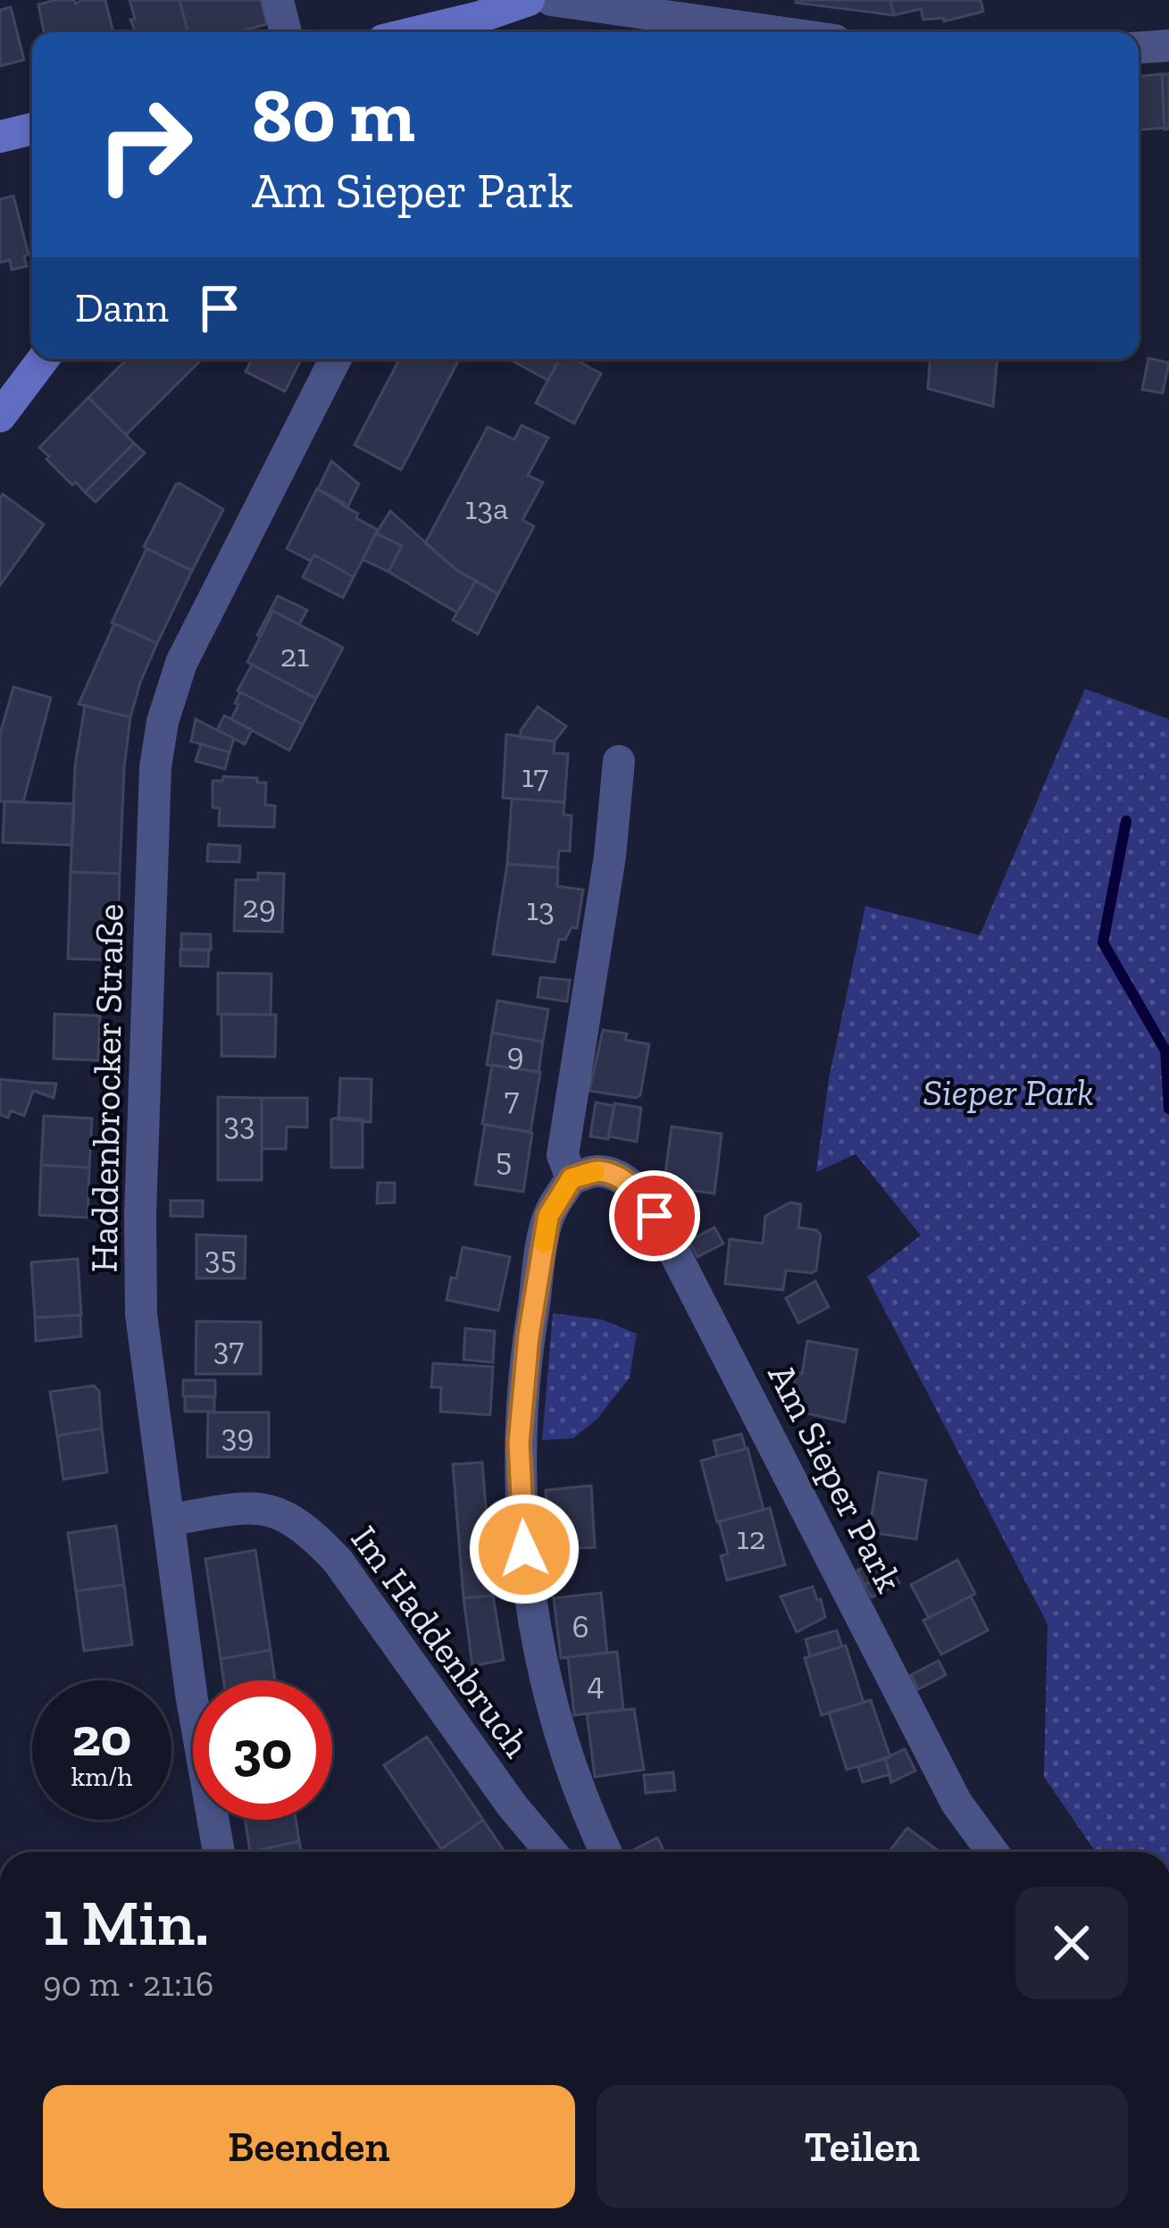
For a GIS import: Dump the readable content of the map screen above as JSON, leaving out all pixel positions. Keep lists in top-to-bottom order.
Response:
{
  "streets": {
    "street": ["Haddenbrocker Straße", "Am Sieper Park", "Im Haddenbruch"]
  },
  "crossings": [
    ["Haddenbrocker Straße", "Im Haddenbruch"]
  ],
  "parks": ["Sieper Park"],
  "house_numbers": [
    "13a",
    "21",
    "17",
    "29",
    "13",
    "9",
    "7",
    "33",
    "5",
    "35",
    "37",
    "39",
    "12",
    "6",
    "4"
  ],
  "page": {
    "turn": ["80 m", "Am Sieper Park"],
    "then": "Dann",
    "speed": "20 km/h",
    "limit": "30",
    "heading": ["1 Min.", "90 m · 21:16"],
    "buttons": ["Beenden", "Teilen"]
  }
}
